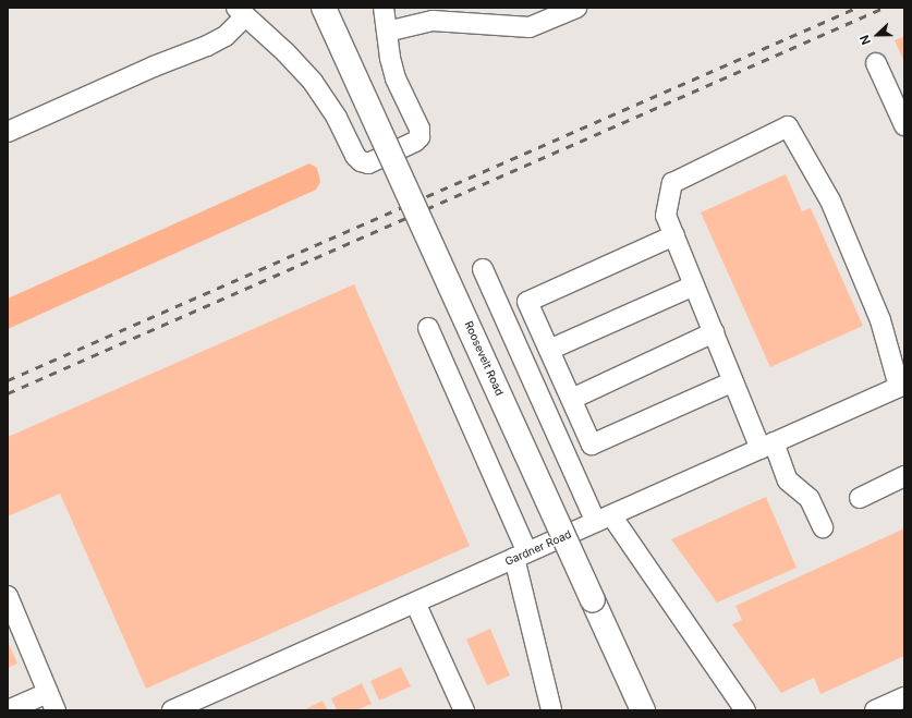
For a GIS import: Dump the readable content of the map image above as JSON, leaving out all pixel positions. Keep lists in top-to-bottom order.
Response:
{
  "streets": {
    "main road": ["Roosevelt Road"],
    "street": ["Gardner Road"]
  },
  "north": "left"
}
